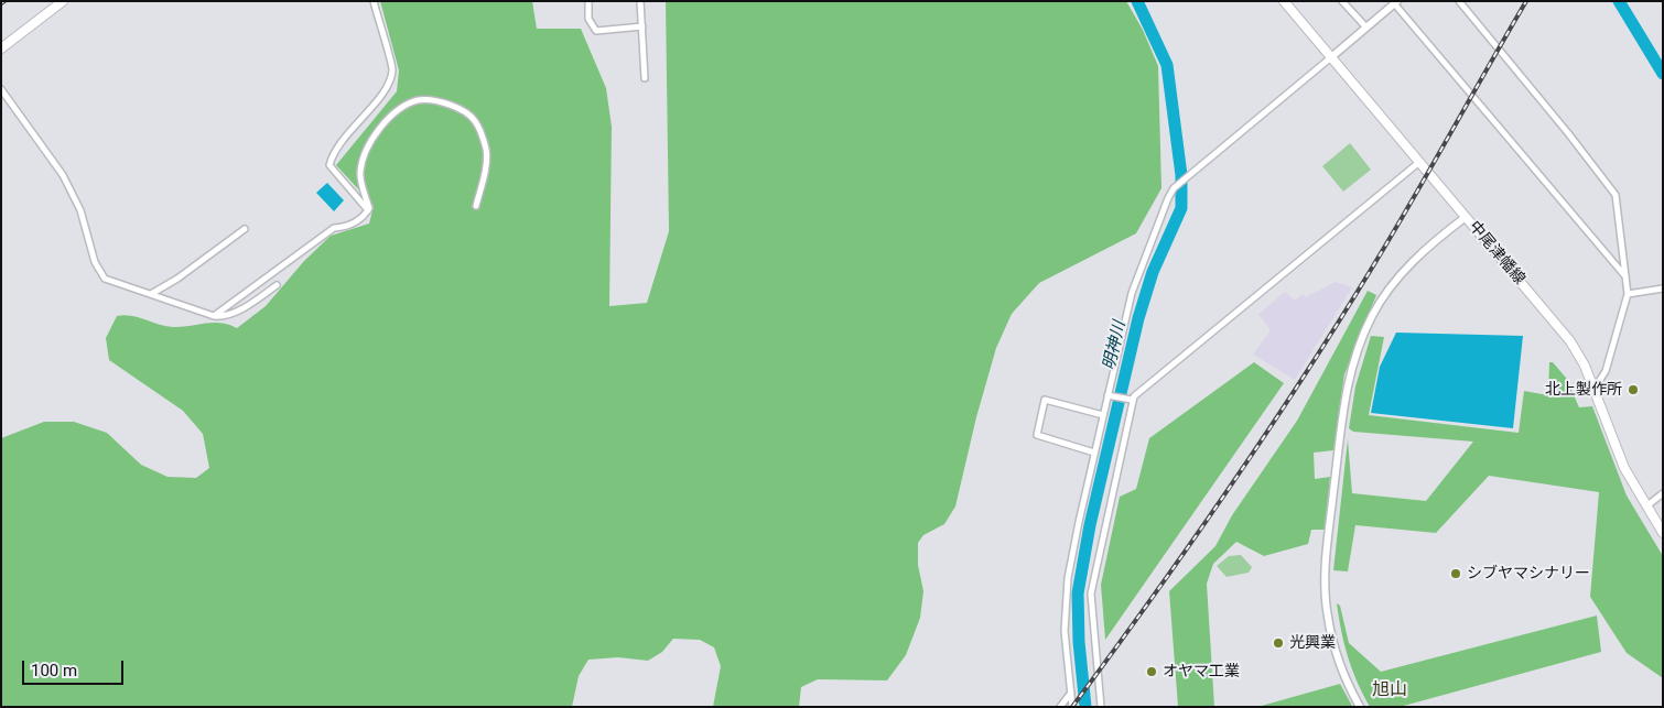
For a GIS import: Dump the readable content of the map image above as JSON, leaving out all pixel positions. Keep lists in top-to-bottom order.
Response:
{
  "streets": {
    "main road": ["中尾津幡線"]
  },
  "districts": ["旭山"],
  "water": ["明神川"],
  "places": [
    "北上製作所",
    "シブヤマシナリー",
    "光興業",
    "オヤマ工業"
  ],
  "scale_bar": "100 m"
}
